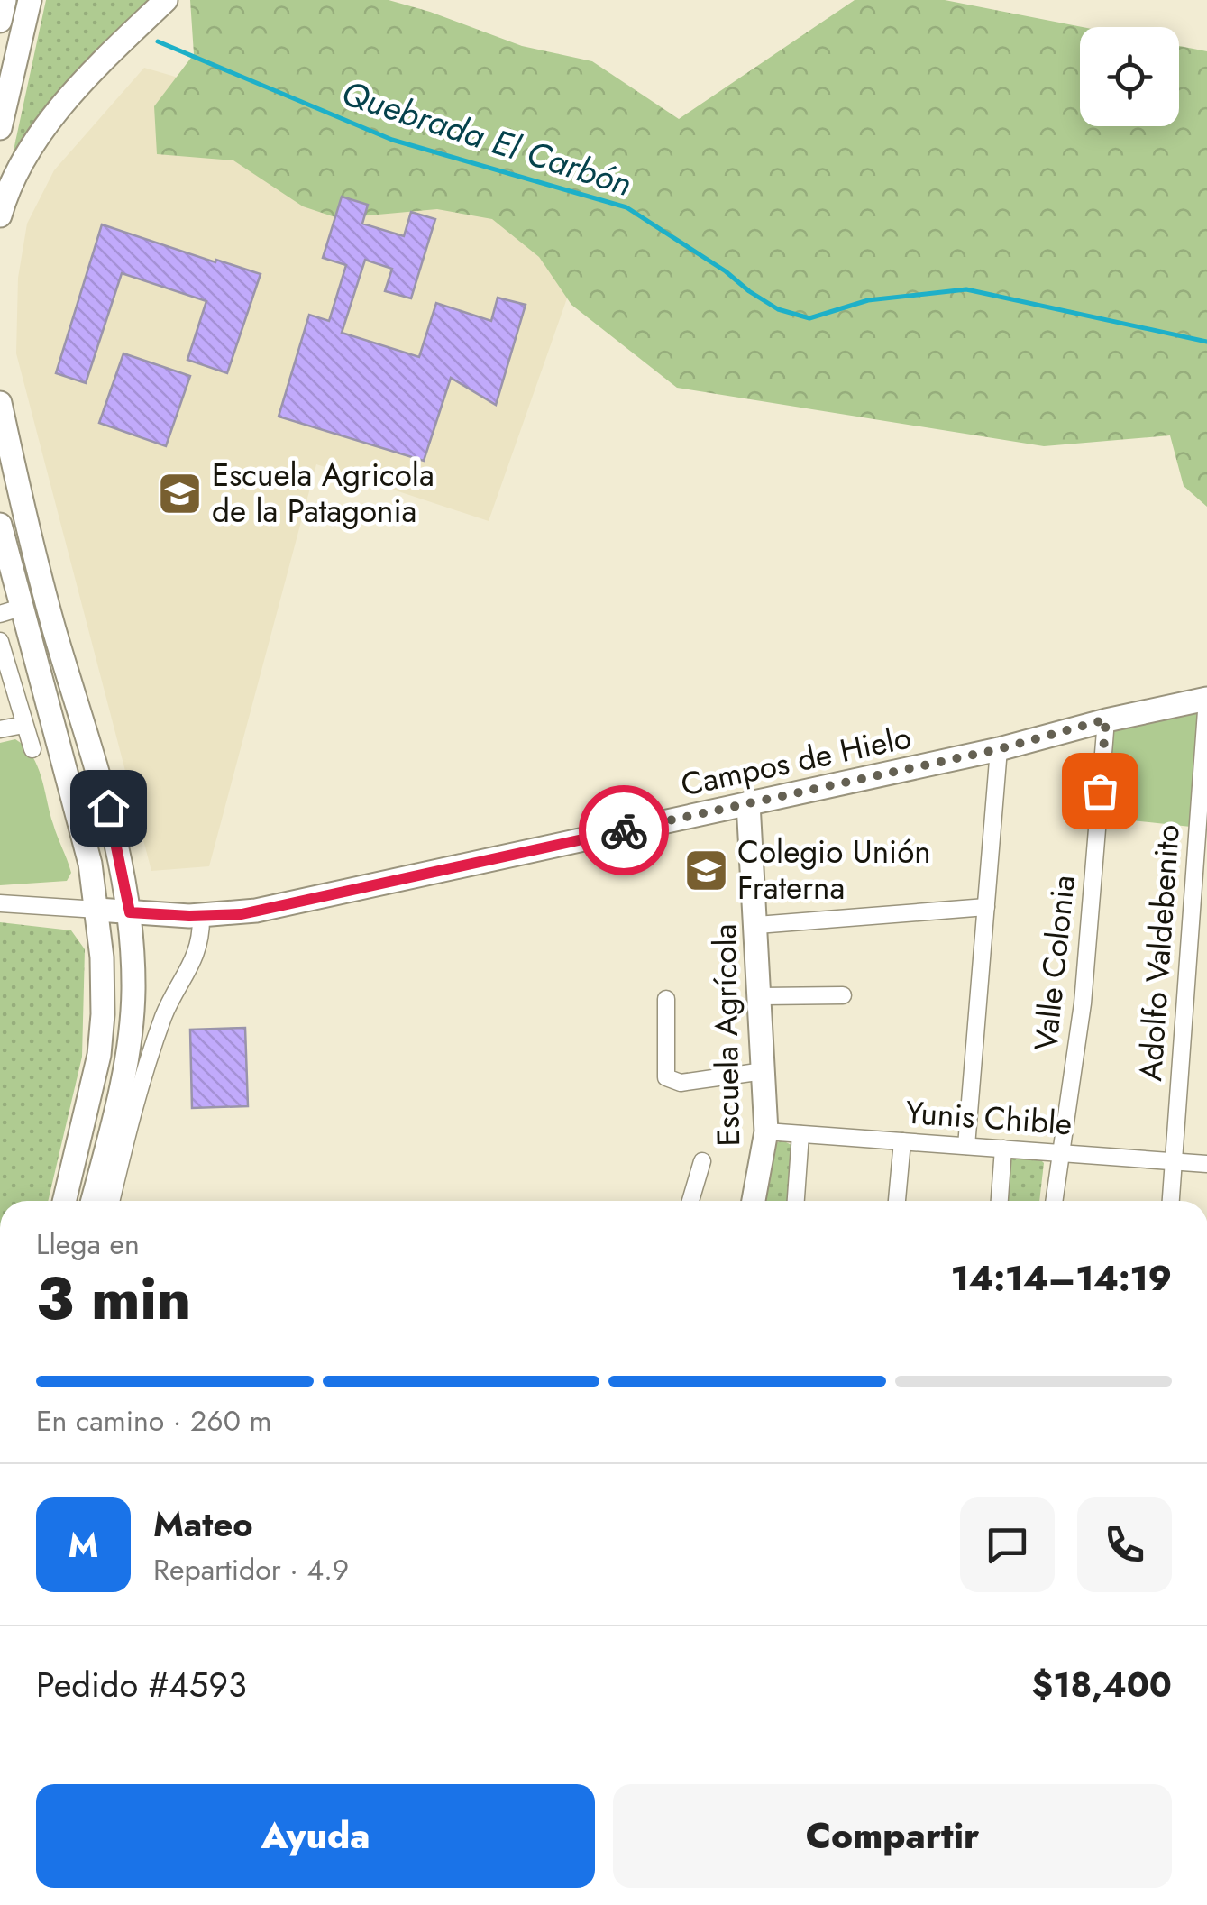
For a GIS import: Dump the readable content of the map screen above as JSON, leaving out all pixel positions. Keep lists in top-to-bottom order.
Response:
{
  "streets": {
    "street": [
      "Campos de Hielo",
      "Adolfo Valdebenito",
      "Valle Colonia",
      "Escuela Agrícola",
      "Yunis Chible"
    ]
  },
  "crossings": [
    ["Campos de Hielo", "Adolfo Valdebenito"],
    ["Campos de Hielo", "Valle Colonia"],
    ["Campos de Hielo", "Escuela Agrícola"],
    ["Adolfo Valdebenito", "Yunis Chible"],
    ["Valle Colonia", "Yunis Chible"],
    ["Escuela Agrícola", "Yunis Chible"]
  ],
  "water": ["Quebrada El Carbón"],
  "places": {
    "school or university": ["Escuela Agricola de la Patagonia", "Colegio Unión Fraterna"]
  },
  "page": {
    "heading": ["3 min", "Llega en", "14:14–14:19"],
    "panel": [
      "Mateo",
      "Repartidor · 4.9",
      "Pedido #4593",
      "$18,400"
    ],
    "bar": "En camino · 260 m",
    "round": "M",
    "buttons": ["Ayuda", "Compartir"]
  }
}
